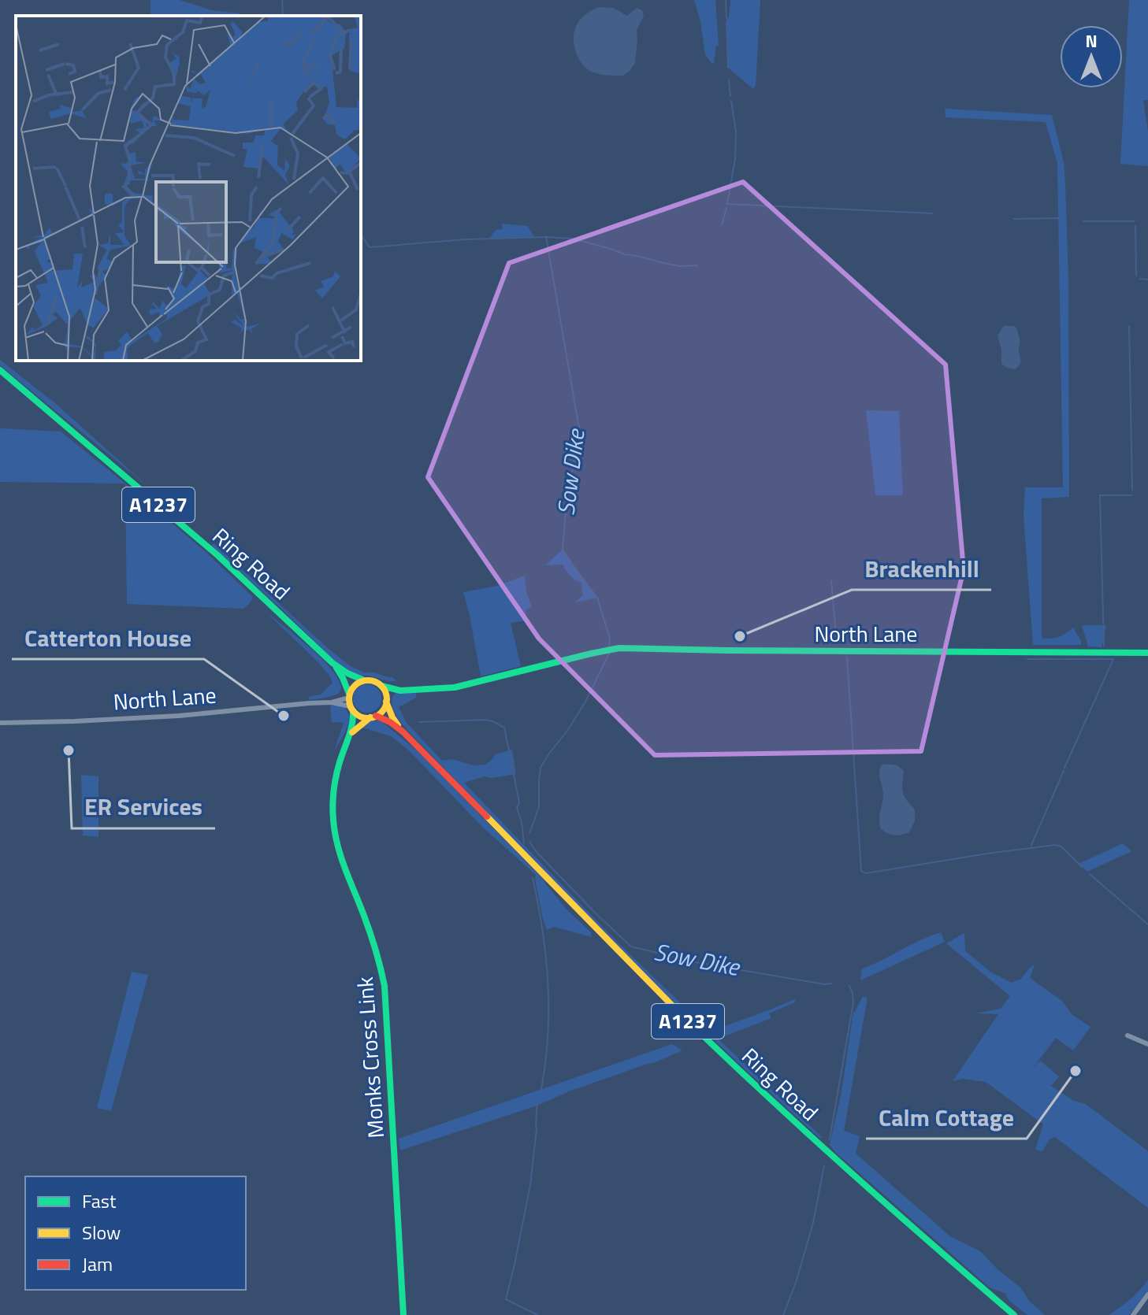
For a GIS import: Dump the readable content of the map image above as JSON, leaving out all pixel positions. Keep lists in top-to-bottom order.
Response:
{
  "streets": {
    "main road": [
      "A1237",
      "Ring Road",
      "North Lane",
      "Monks Cross Link"
    ]
  },
  "crossings": [
    ["Ring Road", "North Lane"],
    ["Ring Road", "Monks Cross Link"],
    ["North Lane", "Monks Cross Link"]
  ],
  "water": ["Sow Dike"],
  "places": [
    "Brackenhill",
    "Catterton House",
    "ER Services",
    "Calm Cottage"
  ],
  "legend": ["Fast", "Slow", "Jam"],
  "north": "top"
}
